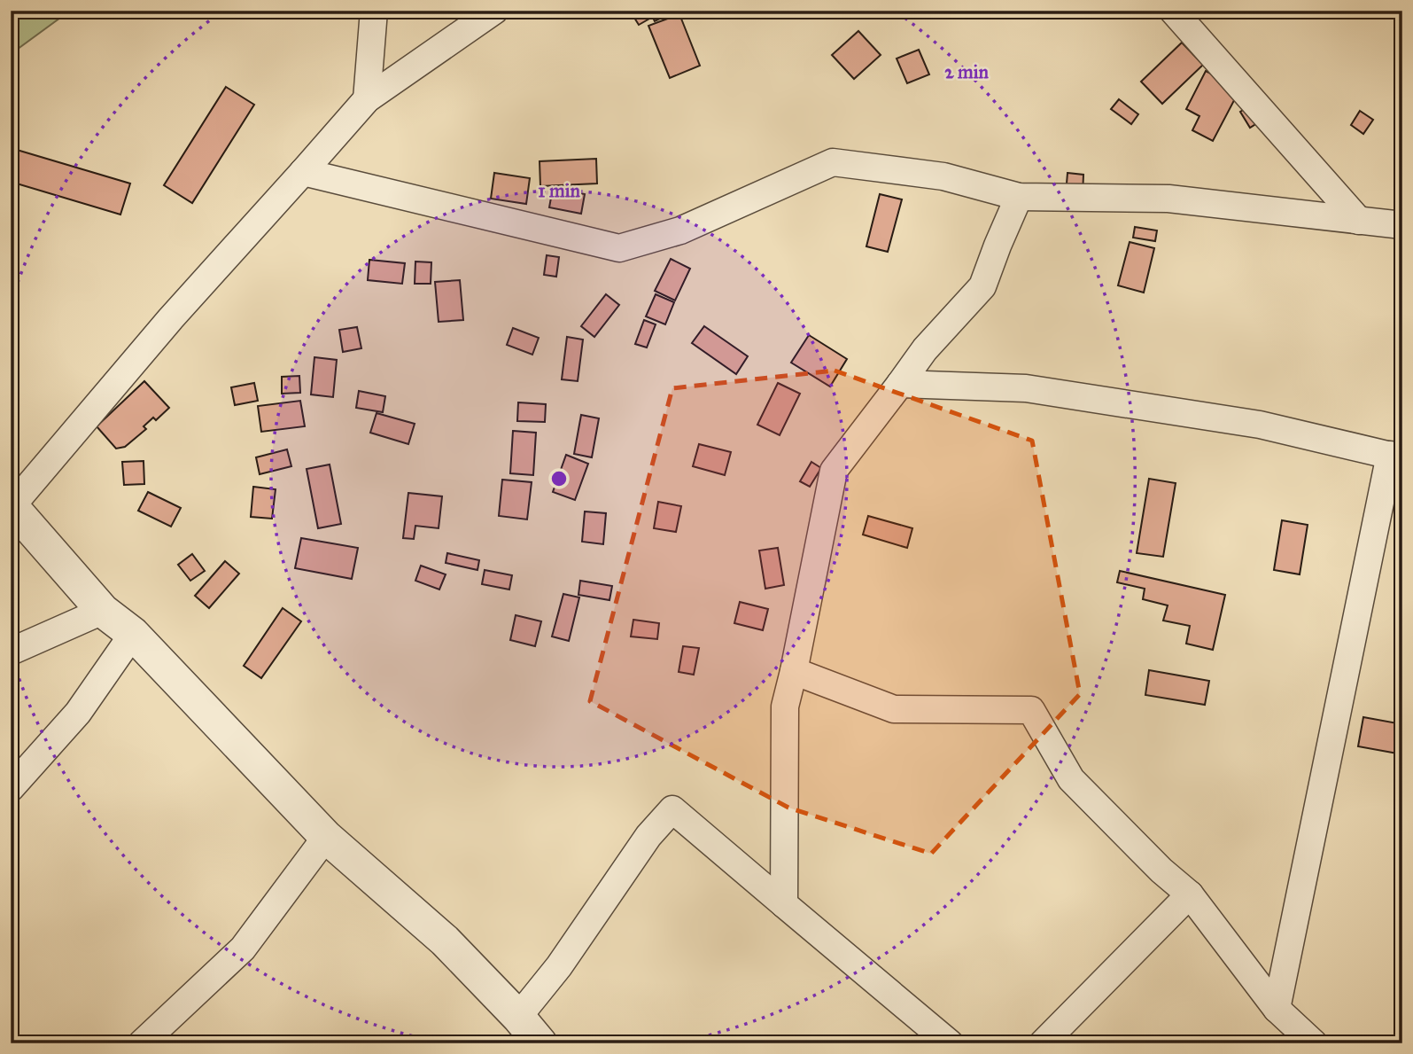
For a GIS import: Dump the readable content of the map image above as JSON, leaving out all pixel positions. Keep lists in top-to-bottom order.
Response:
{
  "rings": ["2 min", "1 min"]
}
